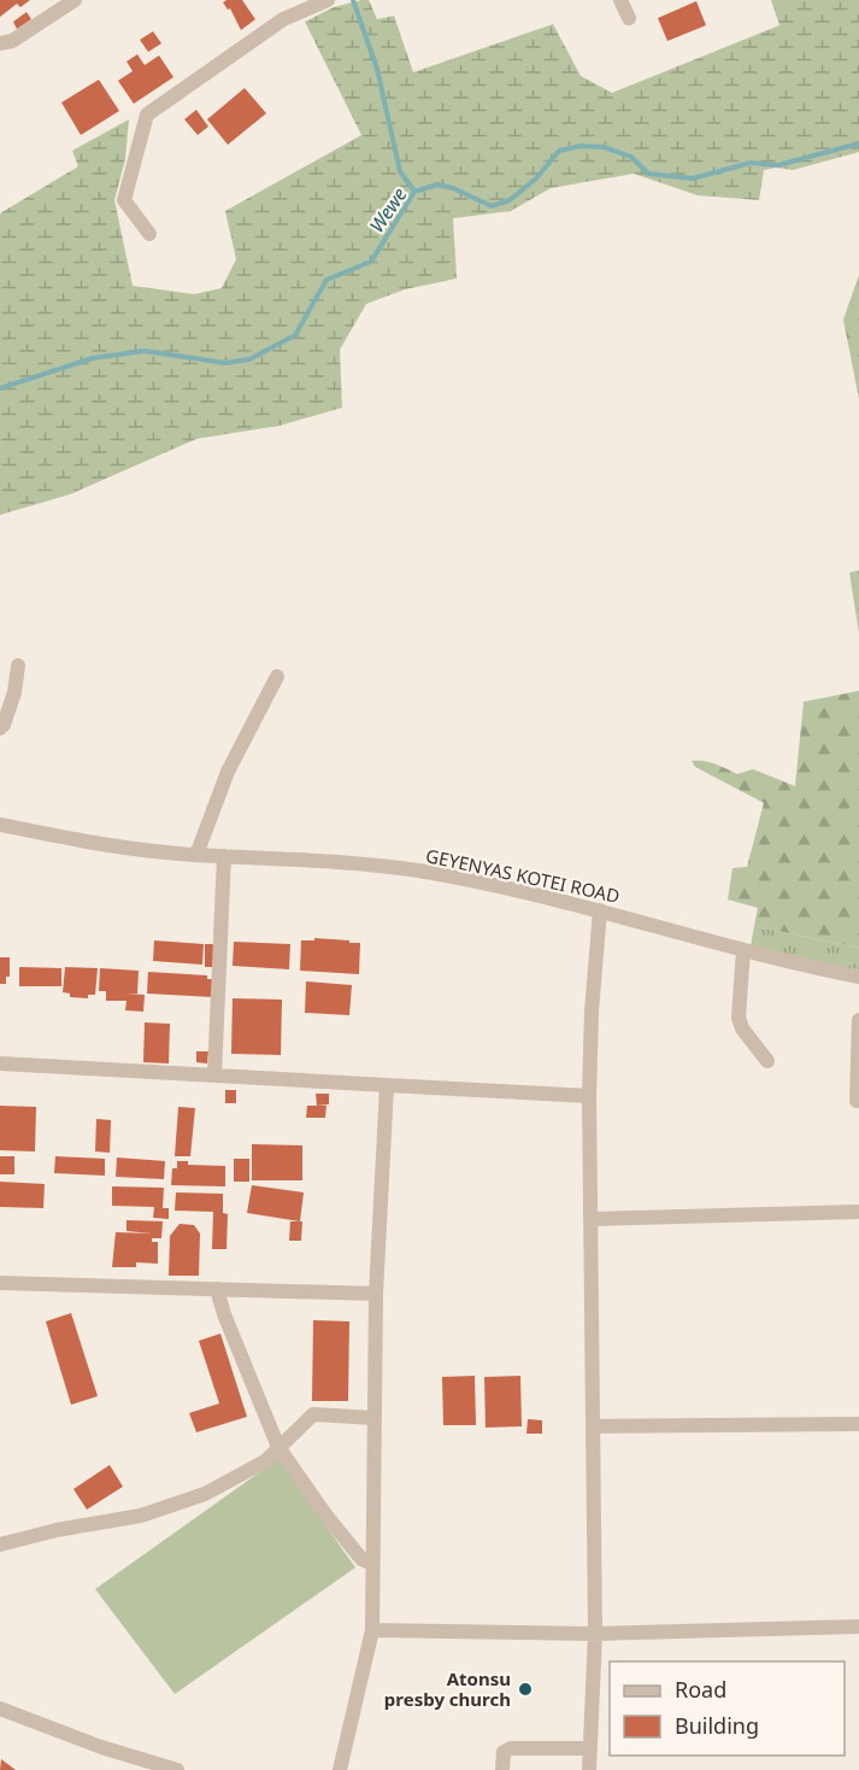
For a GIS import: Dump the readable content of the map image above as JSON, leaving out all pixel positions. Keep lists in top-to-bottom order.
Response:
{
  "streets": {
    "street": ["GEYENYAS KOTEI ROAD"]
  },
  "water": ["Wewe"],
  "places": ["Atonsu presby church"],
  "legend": ["Road", "Building"]
}
